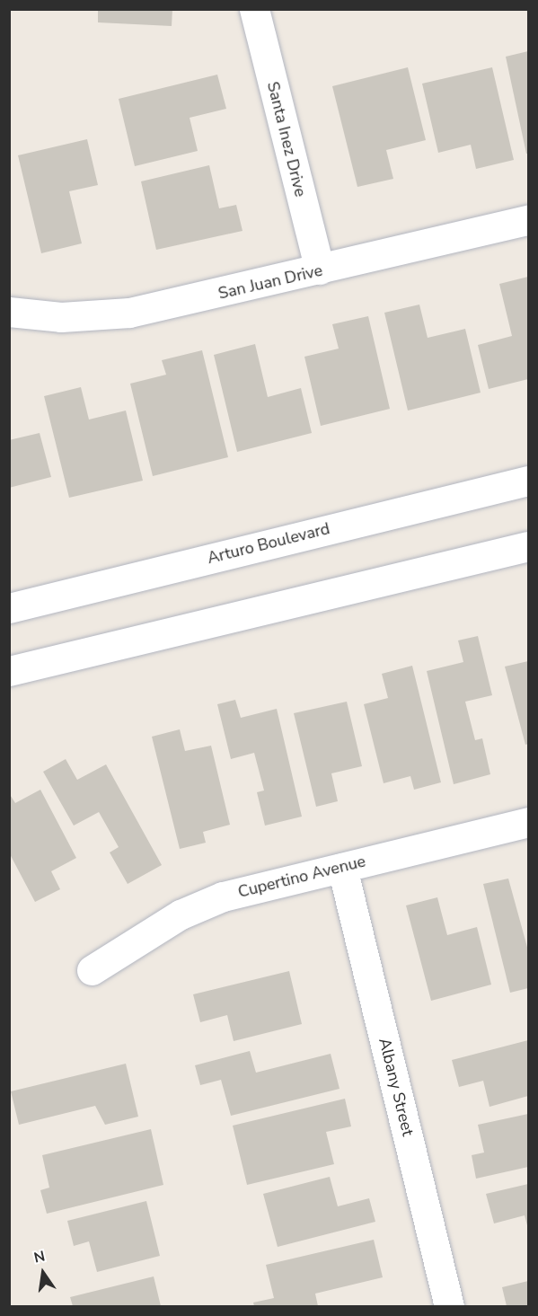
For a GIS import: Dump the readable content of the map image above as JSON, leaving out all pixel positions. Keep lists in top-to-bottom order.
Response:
{
  "streets": {
    "street": [
      "Santa Inez Drive",
      "San Juan Drive",
      "Arturo Boulevard",
      "Cupertino Avenue",
      "Albany Street"
    ]
  },
  "crossings": [
    ["Santa Inez Drive", "San Juan Drive"],
    ["Cupertino Avenue", "Albany Street"]
  ],
  "north": "top"
}
